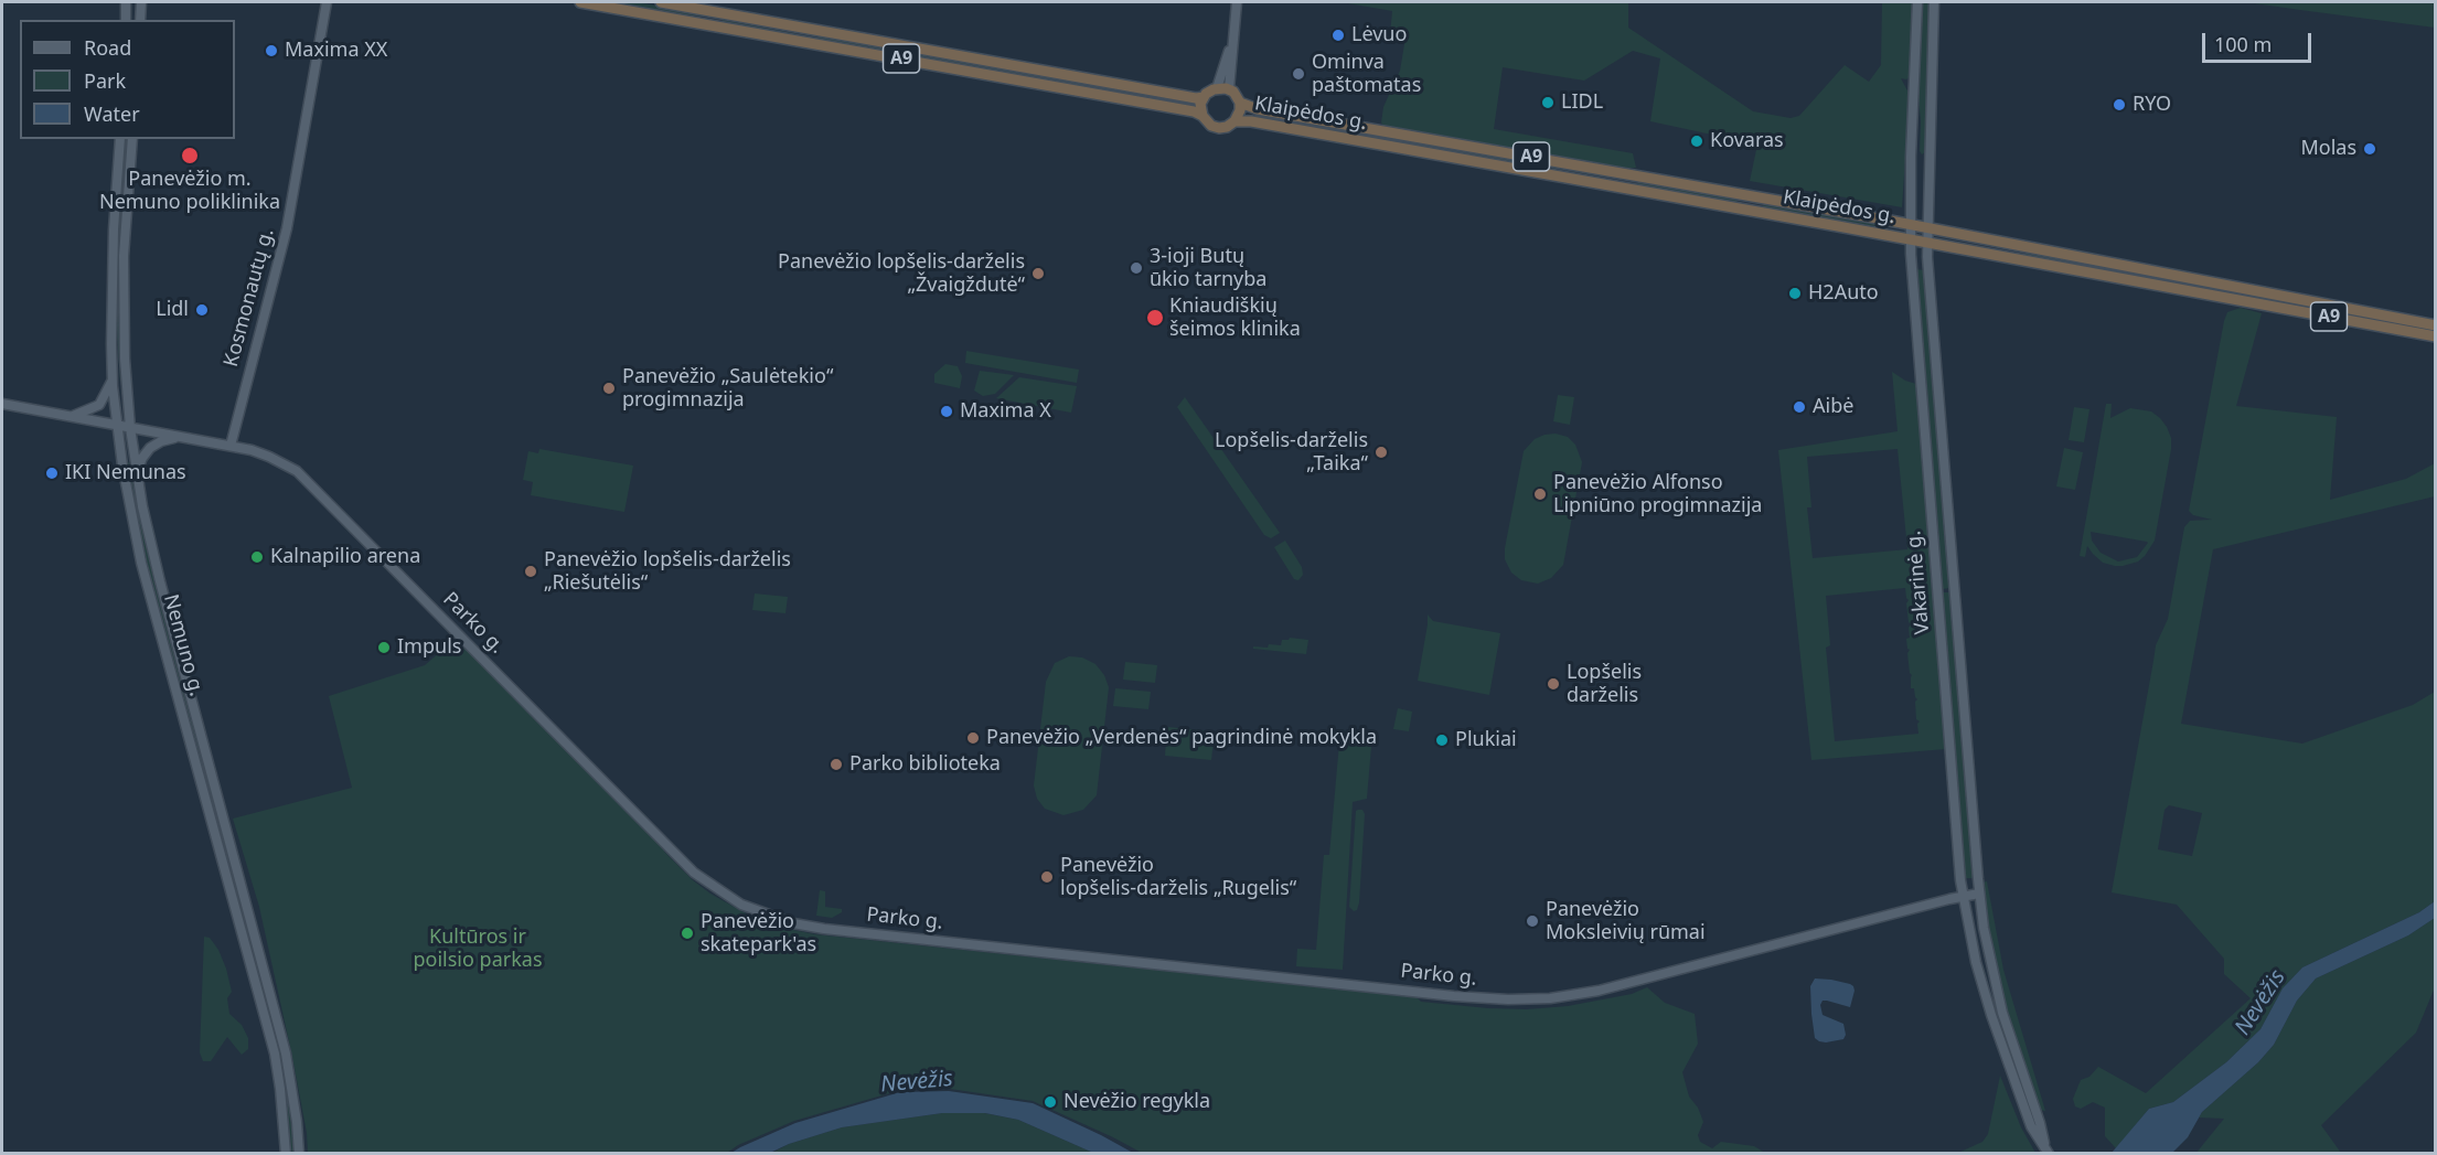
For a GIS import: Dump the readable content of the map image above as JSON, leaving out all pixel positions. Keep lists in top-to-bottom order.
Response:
{
  "streets": {
    "highway": ["A9", "Klaipėdos g."],
    "main road": [
      "Kosmonautų g.",
      "Vakarinė g.",
      "Parko g.",
      "Nemuno g."
    ]
  },
  "crossings": [
    ["A9", "Klaipėdos g."],
    ["Klaipėdos g.", "Vakarinė g."],
    ["Kosmonautų g.", "Parko g."],
    ["Vakarinė g.", "Parko g."],
    ["Parko g.", "Nemuno g."]
  ],
  "water": ["Nevėžis"],
  "parks": ["Kultūros ir poilsio parkas"],
  "places": [
    "Lėvuo",
    "Maxima XX",
    "Ominva paštomatas",
    "LIDL",
    "RYO",
    "Kovaras",
    "Molas",
    "Panevėžio m. Nemuno poliklinika",
    "3-ioji Butų ūkio tarnyba",
    "Panevėžio lopšelis-darželis „Žvaigždutė“",
    "H2Auto",
    "Lidl",
    "Kniaudiškių šeimos klinika",
    "Panevėžio „Saulėtekio“ progimnazija",
    "Aibė",
    "Maxima X",
    "Lopšelis-darželis „Taika“",
    "IKI Nemunas",
    "Panevėžio Alfonso Lipniūno progimnazija",
    "Kalnapilio arena",
    "Panevėžio lopšelis-darželis „Riešutėlis“",
    "Impuls",
    "Lopšelis darželis",
    "Panevėžio „Verdenės“ pagrindinė mokykla",
    "Plukiai",
    "Parko biblioteka",
    "Panevėžio lopšelis-darželis „Rugelis“",
    "Panevėžio Moksleivių rūmai",
    "Panevėžio skatepark'as",
    "Nevėžio regykla"
  ],
  "legend": ["Road", "Park", "Water"],
  "scale_bar": "100 m"
}
